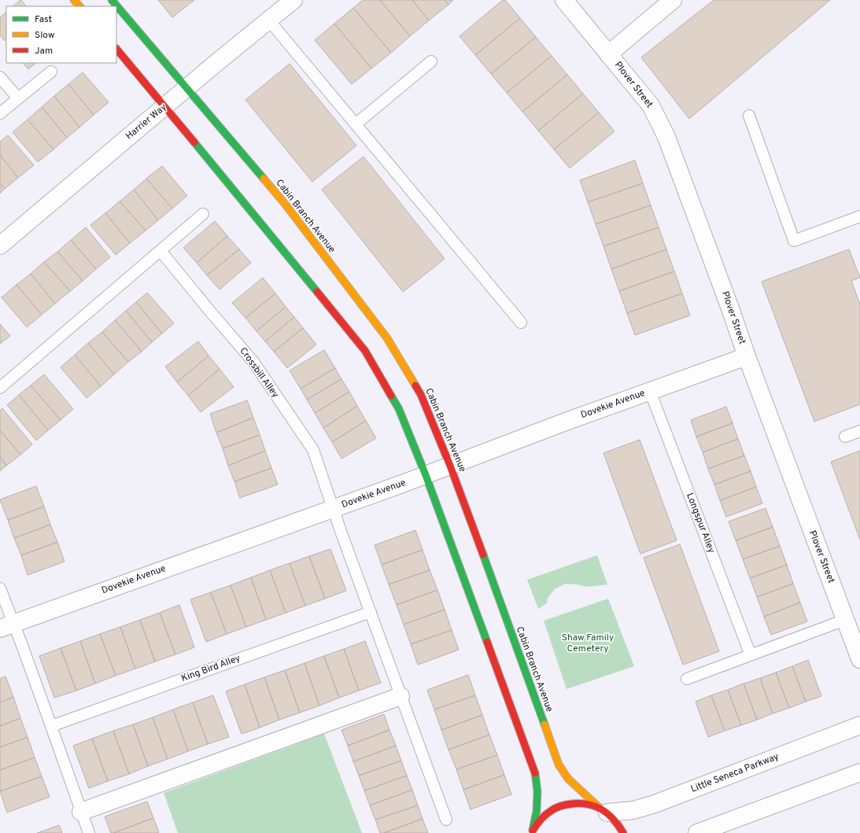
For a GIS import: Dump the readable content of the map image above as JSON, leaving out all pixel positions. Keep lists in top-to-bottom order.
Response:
{
  "streets": {
    "street": [
      "Plover Street",
      "Harrier Way",
      "Cabin Branch Avenue",
      "Dovekie Avenue",
      "Little Seneca Parkway"
    ],
    "lane": ["Crossbill Alley", "Longspur Alley", "King Bird Alley"]
  },
  "crossings": [
    ["Plover Street", "Dovekie Avenue"],
    ["Harrier Way", "Cabin Branch Avenue"],
    ["Cabin Branch Avenue", "Dovekie Avenue"],
    ["Cabin Branch Avenue", "Little Seneca Parkway"],
    ["Crossbill Alley", "Dovekie Avenue"],
    ["Dovekie Avenue", "Longspur Alley"]
  ],
  "parks": ["Shaw Family Cemetery"],
  "legend": ["Fast", "Slow", "Jam"]
}
